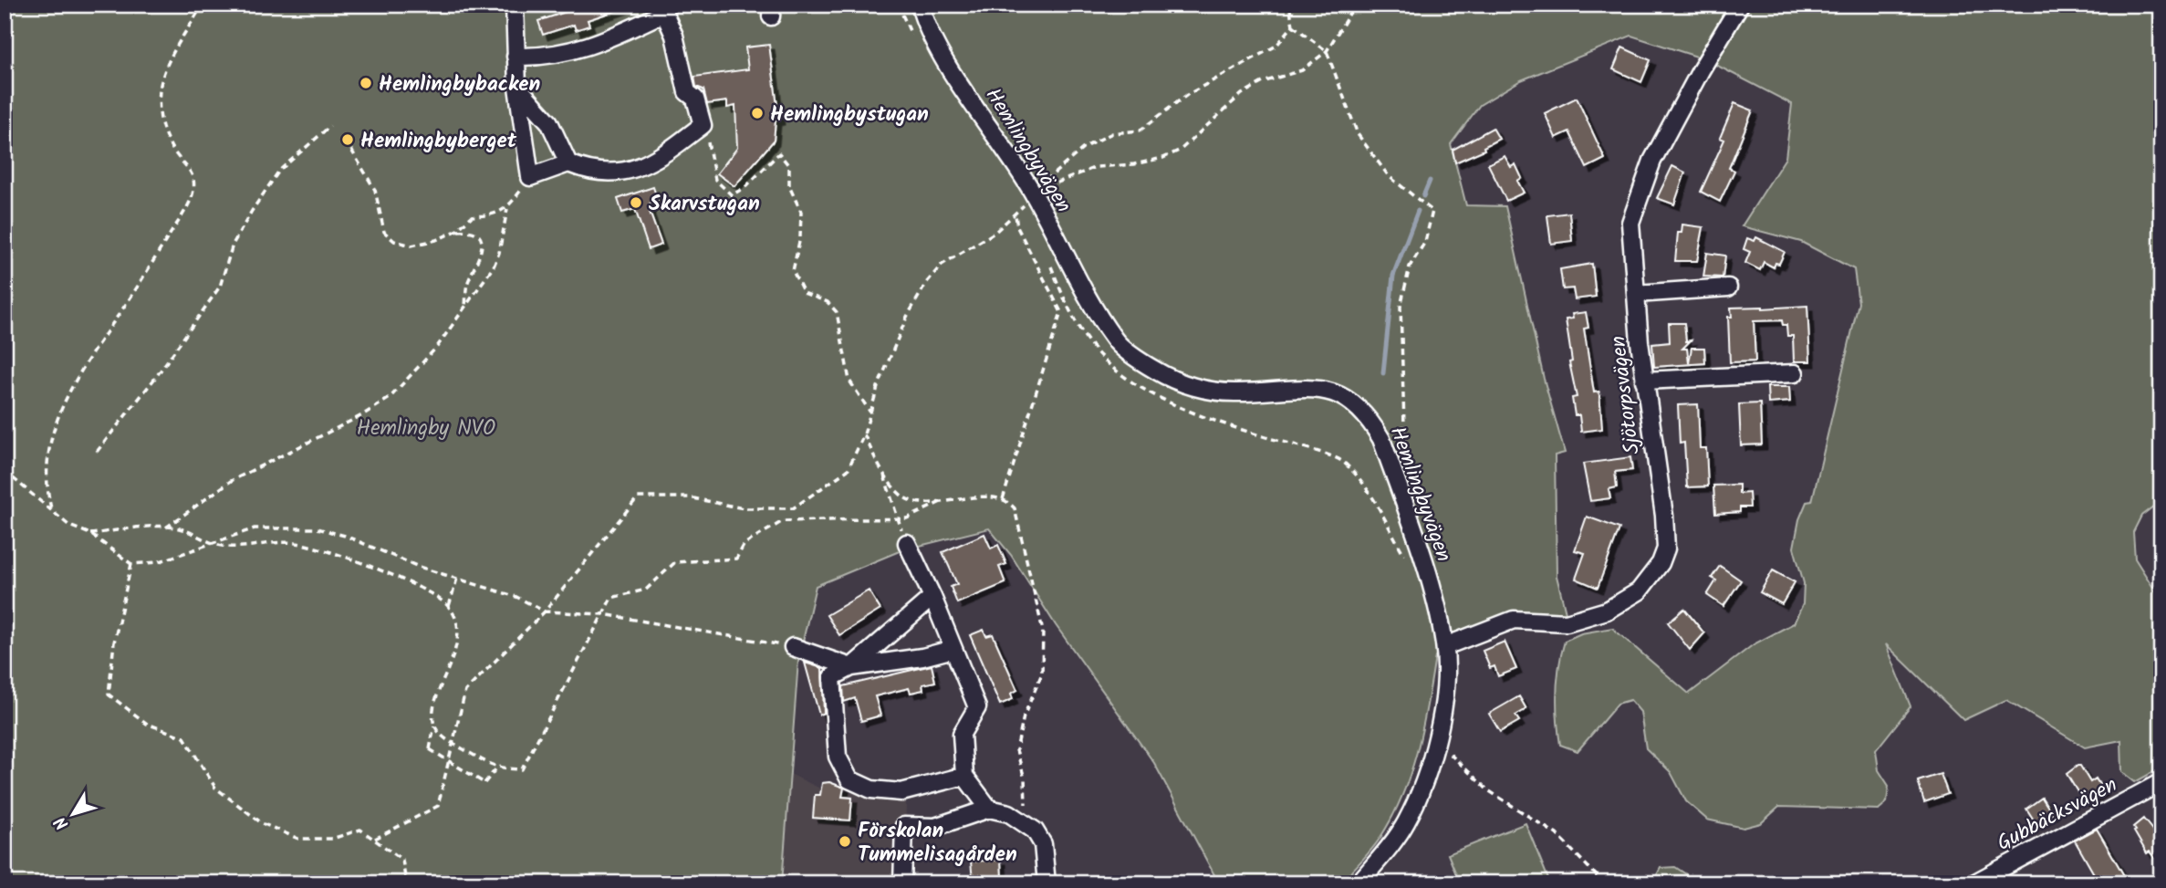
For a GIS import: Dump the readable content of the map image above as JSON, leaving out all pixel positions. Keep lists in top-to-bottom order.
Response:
{
  "streets": {
    "street": ["Hemlingbyvägen", "Sjötorpsvägen", "Gubbäcksvägen"]
  },
  "crossings": [
    ["Hemlingbyvägen", "Sjötorpsvägen"]
  ],
  "parks": ["Hemlingby NVO"],
  "places": [
    "Hemlingbybacken",
    "Hemlingbystugan",
    "Hemlingbyberget",
    "Skarvstugan",
    "Förskolan Tummelisagården"
  ],
  "north": "bottom left"
}
